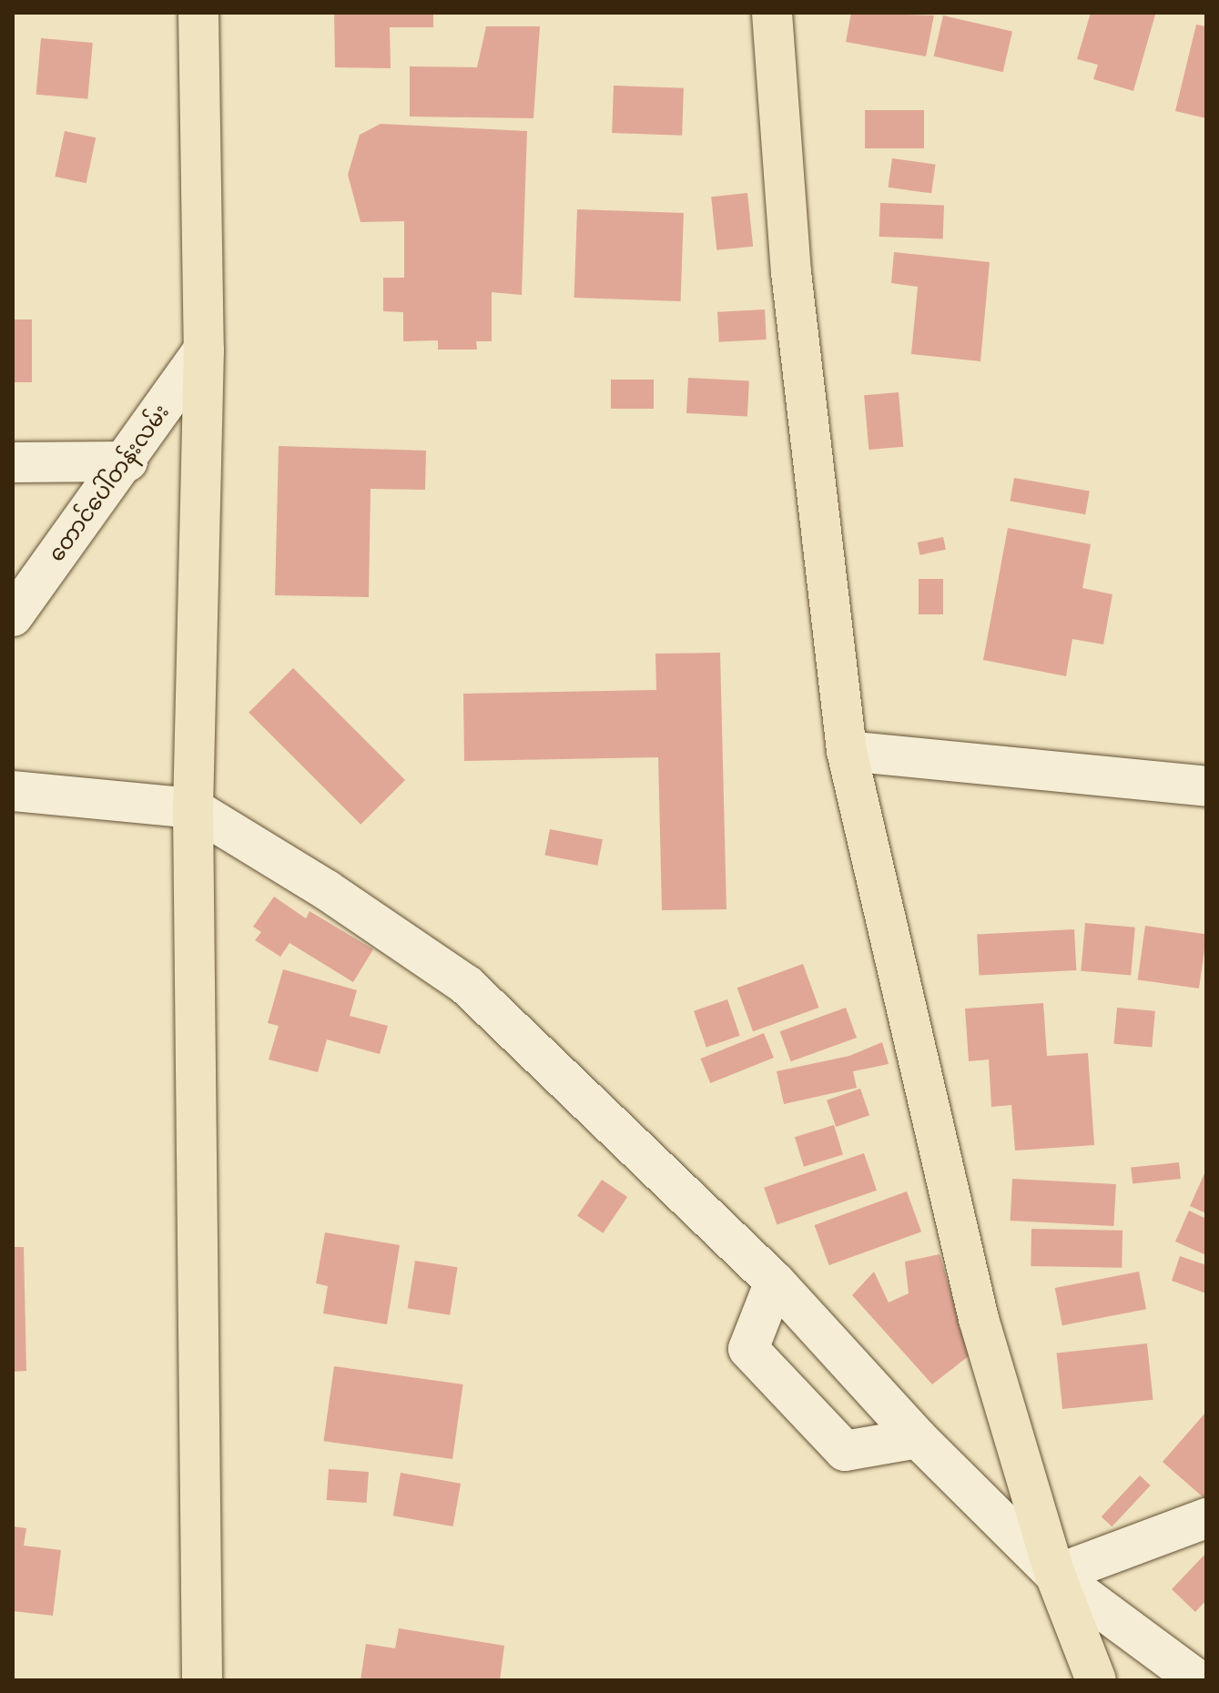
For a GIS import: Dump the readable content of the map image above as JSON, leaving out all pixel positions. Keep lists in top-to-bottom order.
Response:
{
  "streets": {
    "street": ["တောင်ပေါ်တန်းလမ်း"]
  }
}
